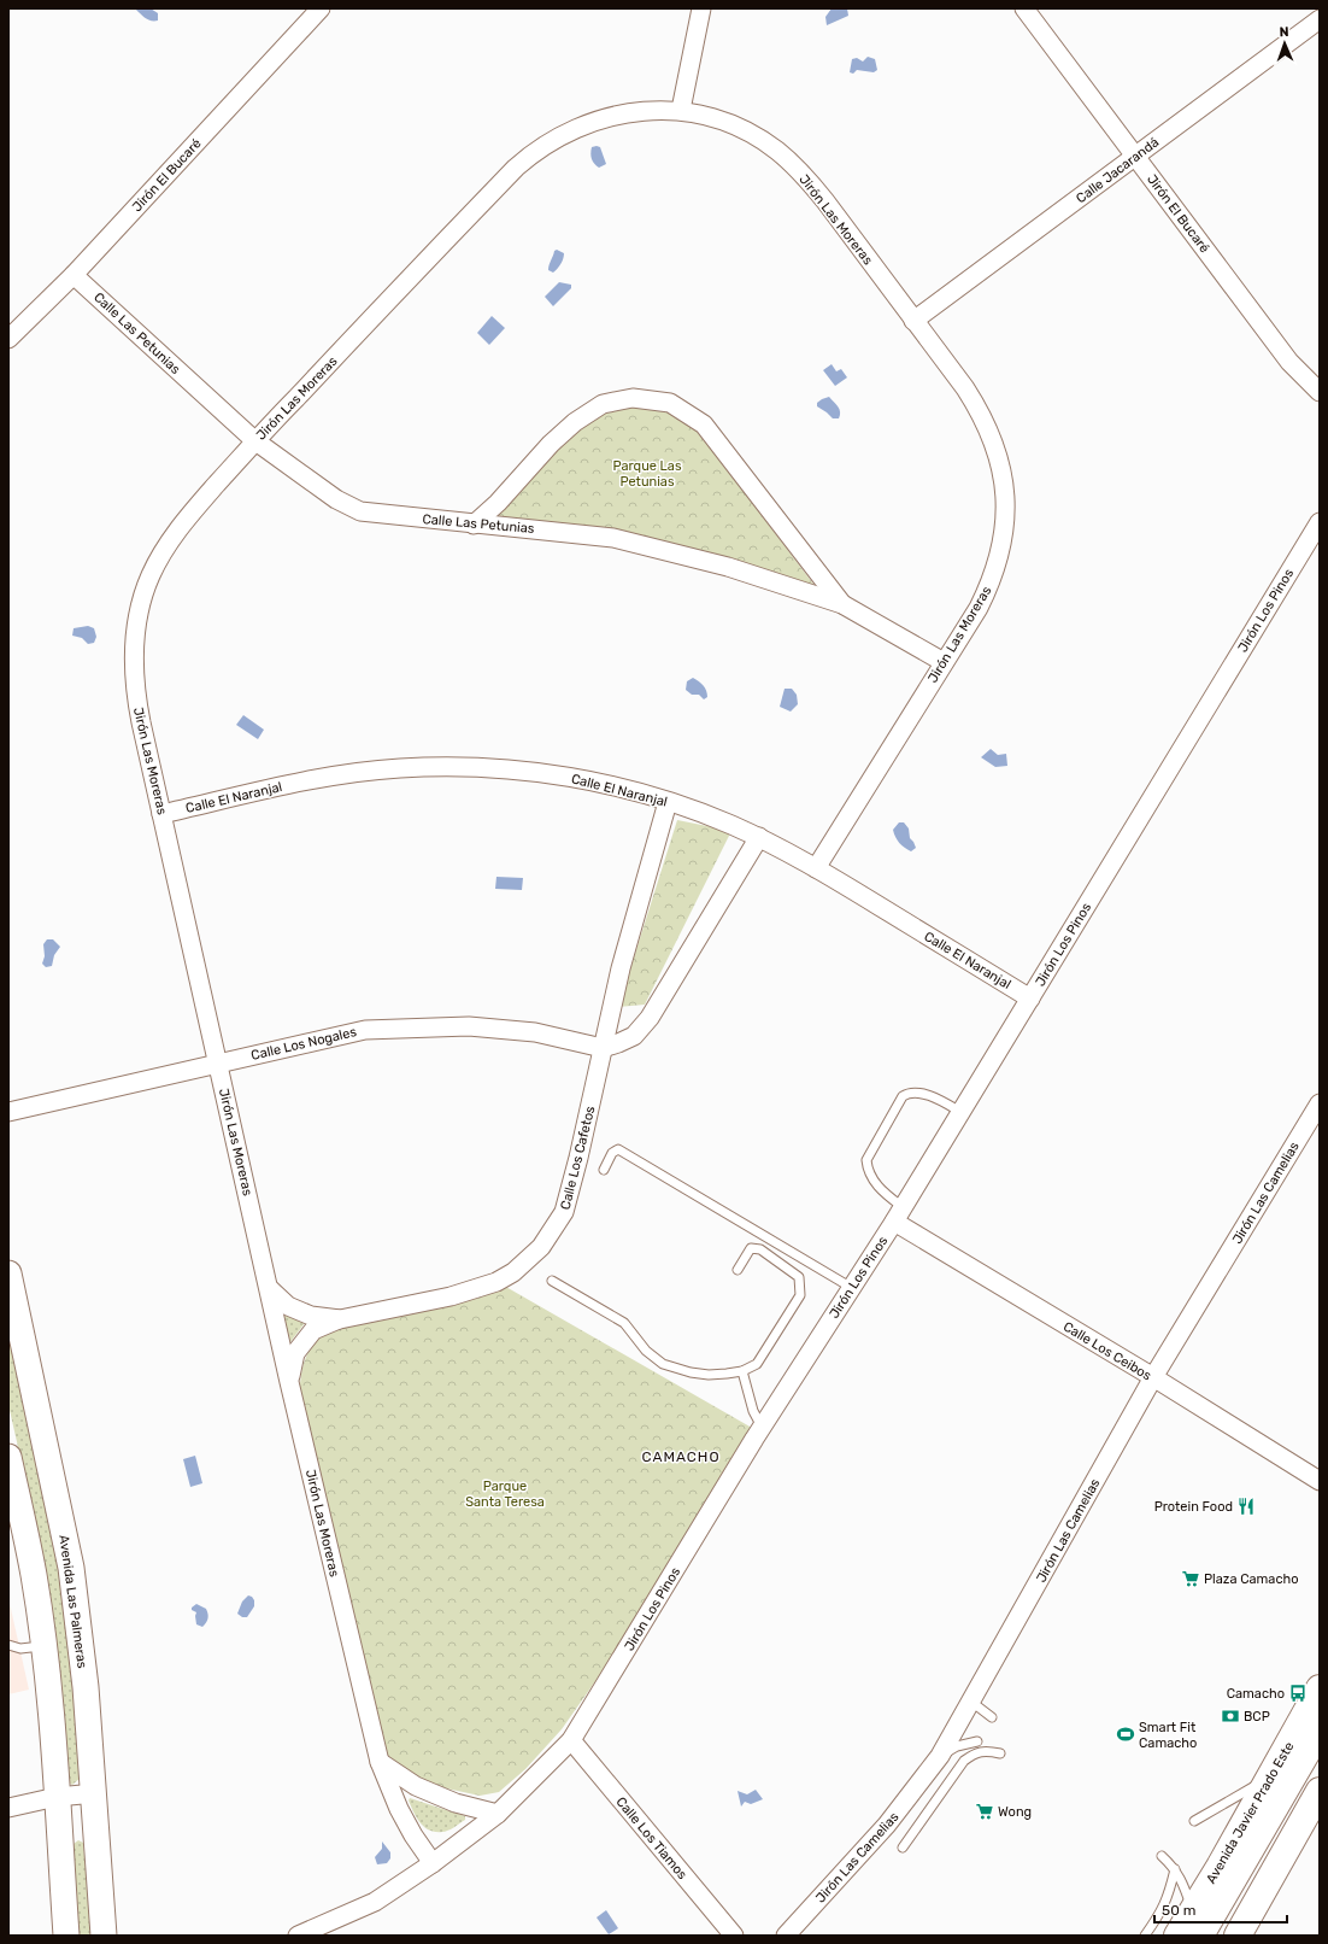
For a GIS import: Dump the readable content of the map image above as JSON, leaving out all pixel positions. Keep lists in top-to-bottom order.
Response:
{
  "streets": {
    "main road": ["Avenida Las Palmeras", "Avenida Javier Prado Este"],
    "street": [
      "Calle Jacarandá",
      "Jirón El Bucaré",
      "Jirón Las Moreras",
      "Calle Las Petunias",
      "Jirón Los Pinos",
      "Calle El Naranjal",
      "Calle Los Nogales",
      "Calle Los Cafetos",
      "Jirón Las Camelias",
      "Calle Los Ceibos",
      "Calle Los Tiamos"
    ]
  },
  "crossings": [
    ["Calle Jacarandá", "Jirón El Bucaré"],
    ["Calle Jacarandá", "Jirón Las Moreras"],
    ["Jirón El Bucaré", "Calle Las Petunias"],
    ["Jirón Las Moreras", "Calle Las Petunias"],
    ["Jirón Las Moreras", "Jirón Los Pinos"],
    ["Jirón Las Moreras", "Calle El Naranjal"],
    ["Jirón Las Moreras", "Calle Los Nogales"],
    ["Jirón Las Moreras", "Calle Los Cafetos"],
    ["Jirón Los Pinos", "Calle El Naranjal"],
    ["Jirón Los Pinos", "Calle Los Ceibos"],
    ["Jirón Los Pinos", "Calle Los Tiamos"],
    ["Calle El Naranjal", "Calle Los Cafetos"],
    ["Calle Los Nogales", "Calle Los Cafetos"],
    ["Jirón Las Camelias", "Calle Los Ceibos"]
  ],
  "districts": ["CAMACHO"],
  "parks": ["Parque Las Petunias", "Parque Santa Teresa"],
  "places": {
    "restaurant": ["Protein Food"],
    "supermarket": ["Plaza Camacho", "Wong"],
    "bus stop": ["Camacho"],
    "bank": ["BCP"],
    "sports": ["Smart Fit Camacho"]
  },
  "scale_bar": "50 m",
  "north": "top"
}
